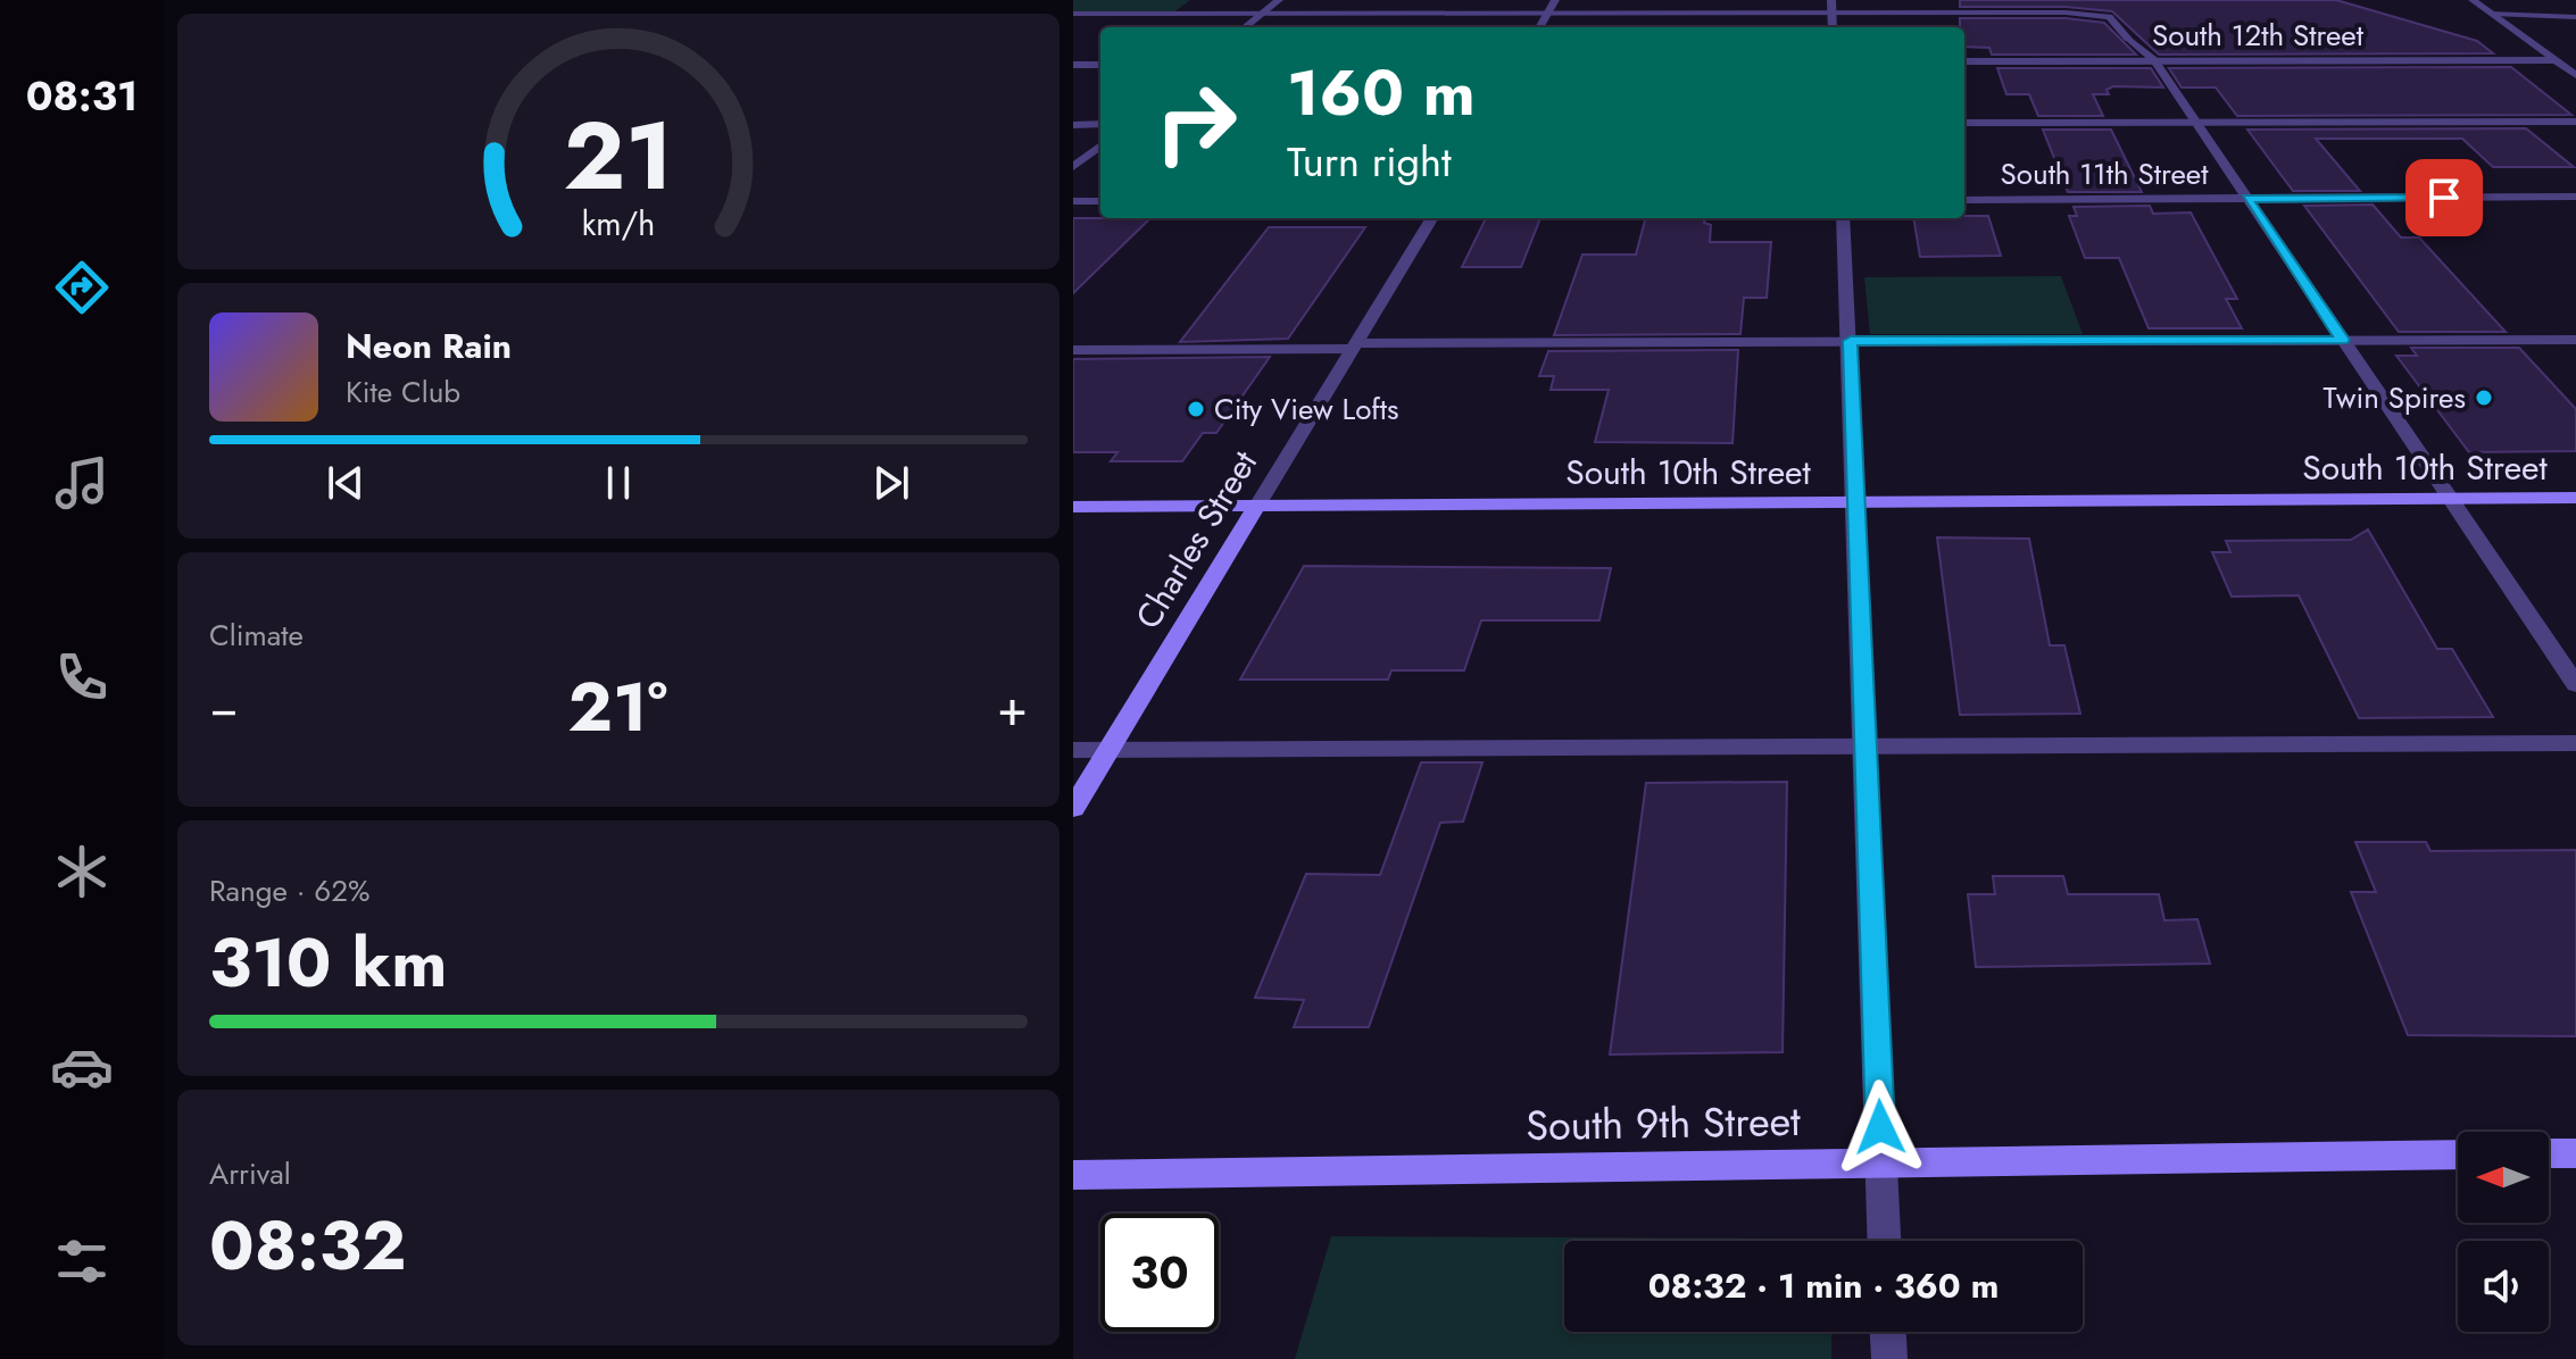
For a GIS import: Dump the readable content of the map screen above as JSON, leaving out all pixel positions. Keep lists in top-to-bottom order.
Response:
{
  "streets": {
    "main road": ["South 10th Street", "Charles Street", "South 9th Street"],
    "street": ["South 12th Street", "South 11th Street"]
  },
  "crossings": [
    ["South 10th Street", "Charles Street"]
  ],
  "places": ["Twin Spires", "City View Lofts"],
  "north": "left",
  "page": {
    "tabs": "08:31",
    "turn": ["160 m", "Turn right"],
    "song": ["Neon Rain", "Kite Club"],
    "tile": [
      "Climate",
      ["Range · 62%", "310 km"],
      ["Arrival", "08:32"]
    ],
    "heat": ["−", "21°", "+"],
    "limit": "30",
    "trip": "08:32 · 1 min · 360 m",
    "gauge": ["21", "km/h"]
  }
}
